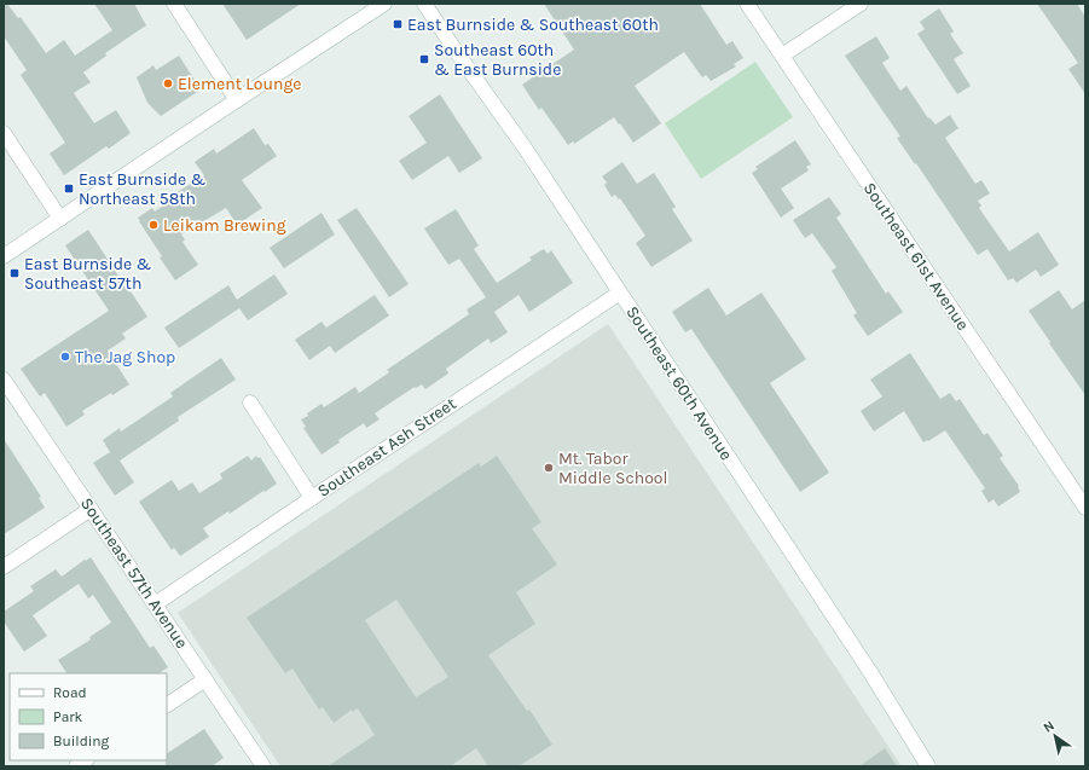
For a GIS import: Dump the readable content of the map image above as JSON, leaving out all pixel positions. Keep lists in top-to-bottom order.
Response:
{
  "streets": {
    "street": [
      "Southeast 61st Avenue",
      "Southeast 60th Avenue",
      "Southeast Ash Street",
      "Southeast 57th Avenue"
    ]
  },
  "crossings": [
    ["Southeast 60th Avenue", "Southeast Ash Street"],
    ["Southeast Ash Street", "Southeast 57th Avenue"]
  ],
  "places": {
    "transit": [
      "East Burnside & Southeast 60th",
      "Southeast 60th & East Burnside",
      "East Burnside & Northeast 58th",
      "East Burnside & Southeast 57th"
    ],
    "other": [
      "Element Lounge",
      "Leikam Brewing",
      "The Jag Shop",
      "Mt. Tabor Middle School"
    ]
  },
  "legend": ["Road", "Park", "Building"],
  "north": "top left"
}
